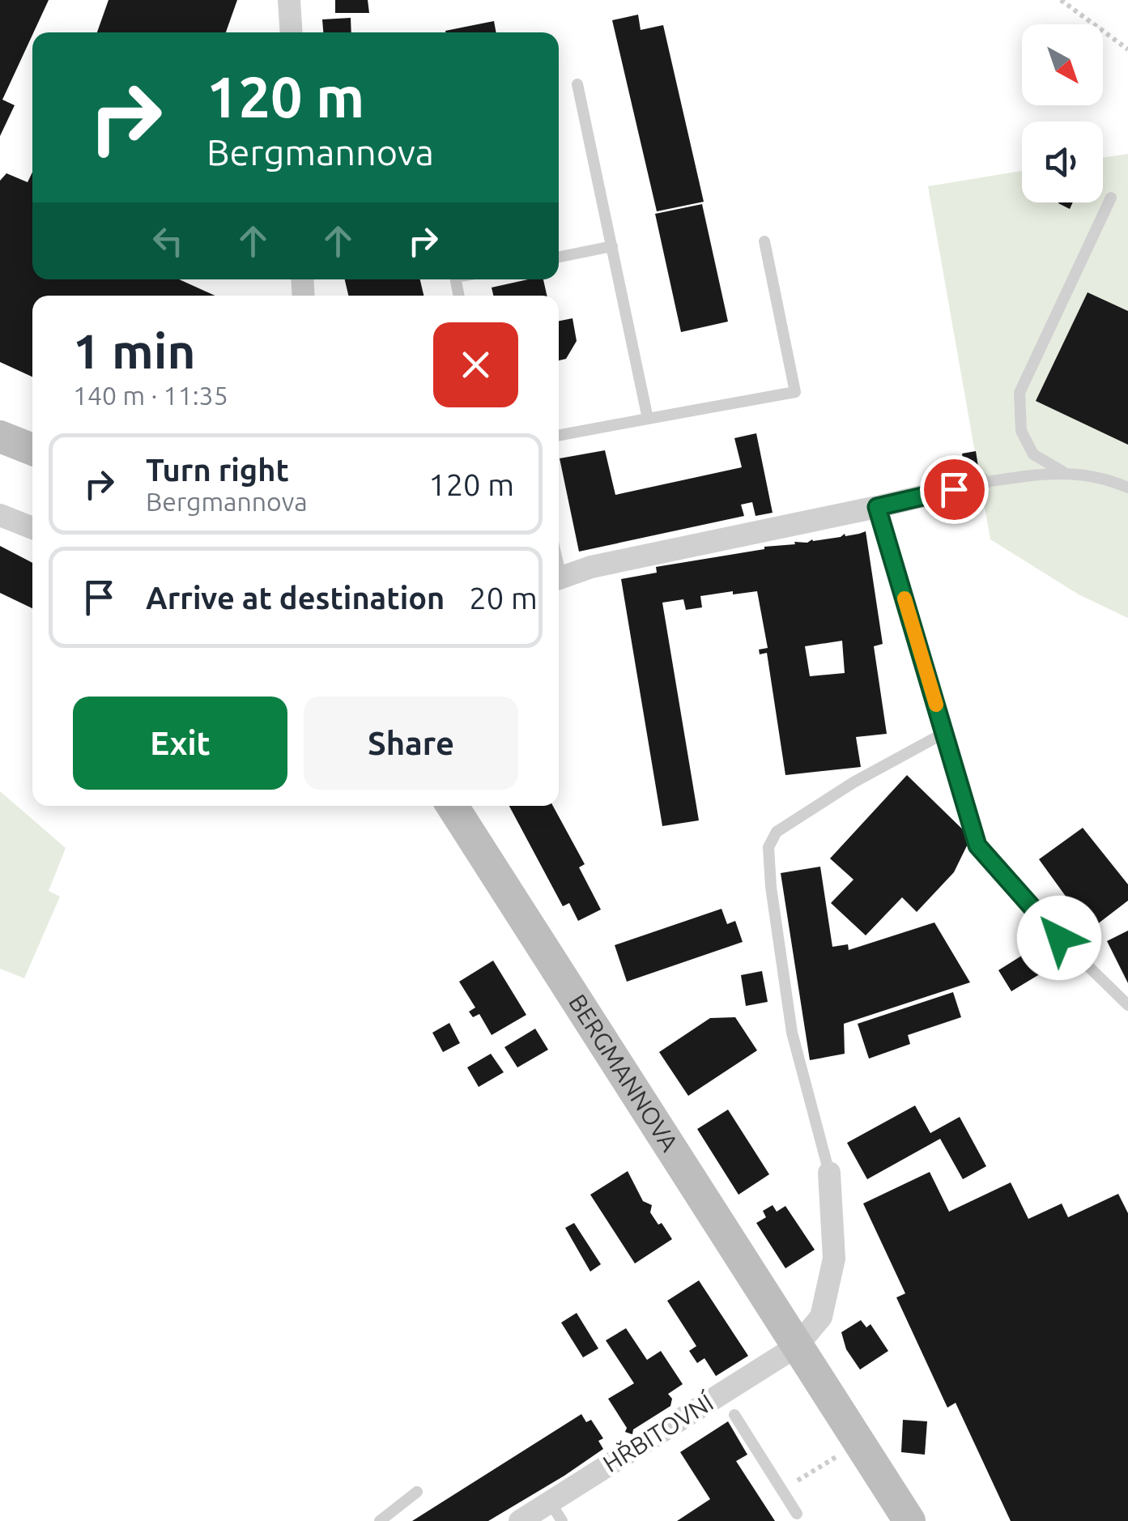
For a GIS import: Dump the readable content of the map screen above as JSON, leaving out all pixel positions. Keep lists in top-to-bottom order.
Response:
{
  "streets": {
    "street": ["BERGMANNOVA", "HŘBITOVNÍ"]
  },
  "crossings": [
    ["BERGMANNOVA", "HŘBITOVNÍ"]
  ],
  "north": "bottom right",
  "page": {
    "turn": ["120 m", "Bergmannova"],
    "heading": ["1 min", "140 m · 11:35"],
    "list": [
      {
        "name": "Turn right",
        "note": "Bergmannova",
        "value": "120 m"
      },
      {
        "name": "Arrive at destination",
        "value": "20 m"
      }
    ],
    "buttons": ["Exit", "Share"]
  }
}
